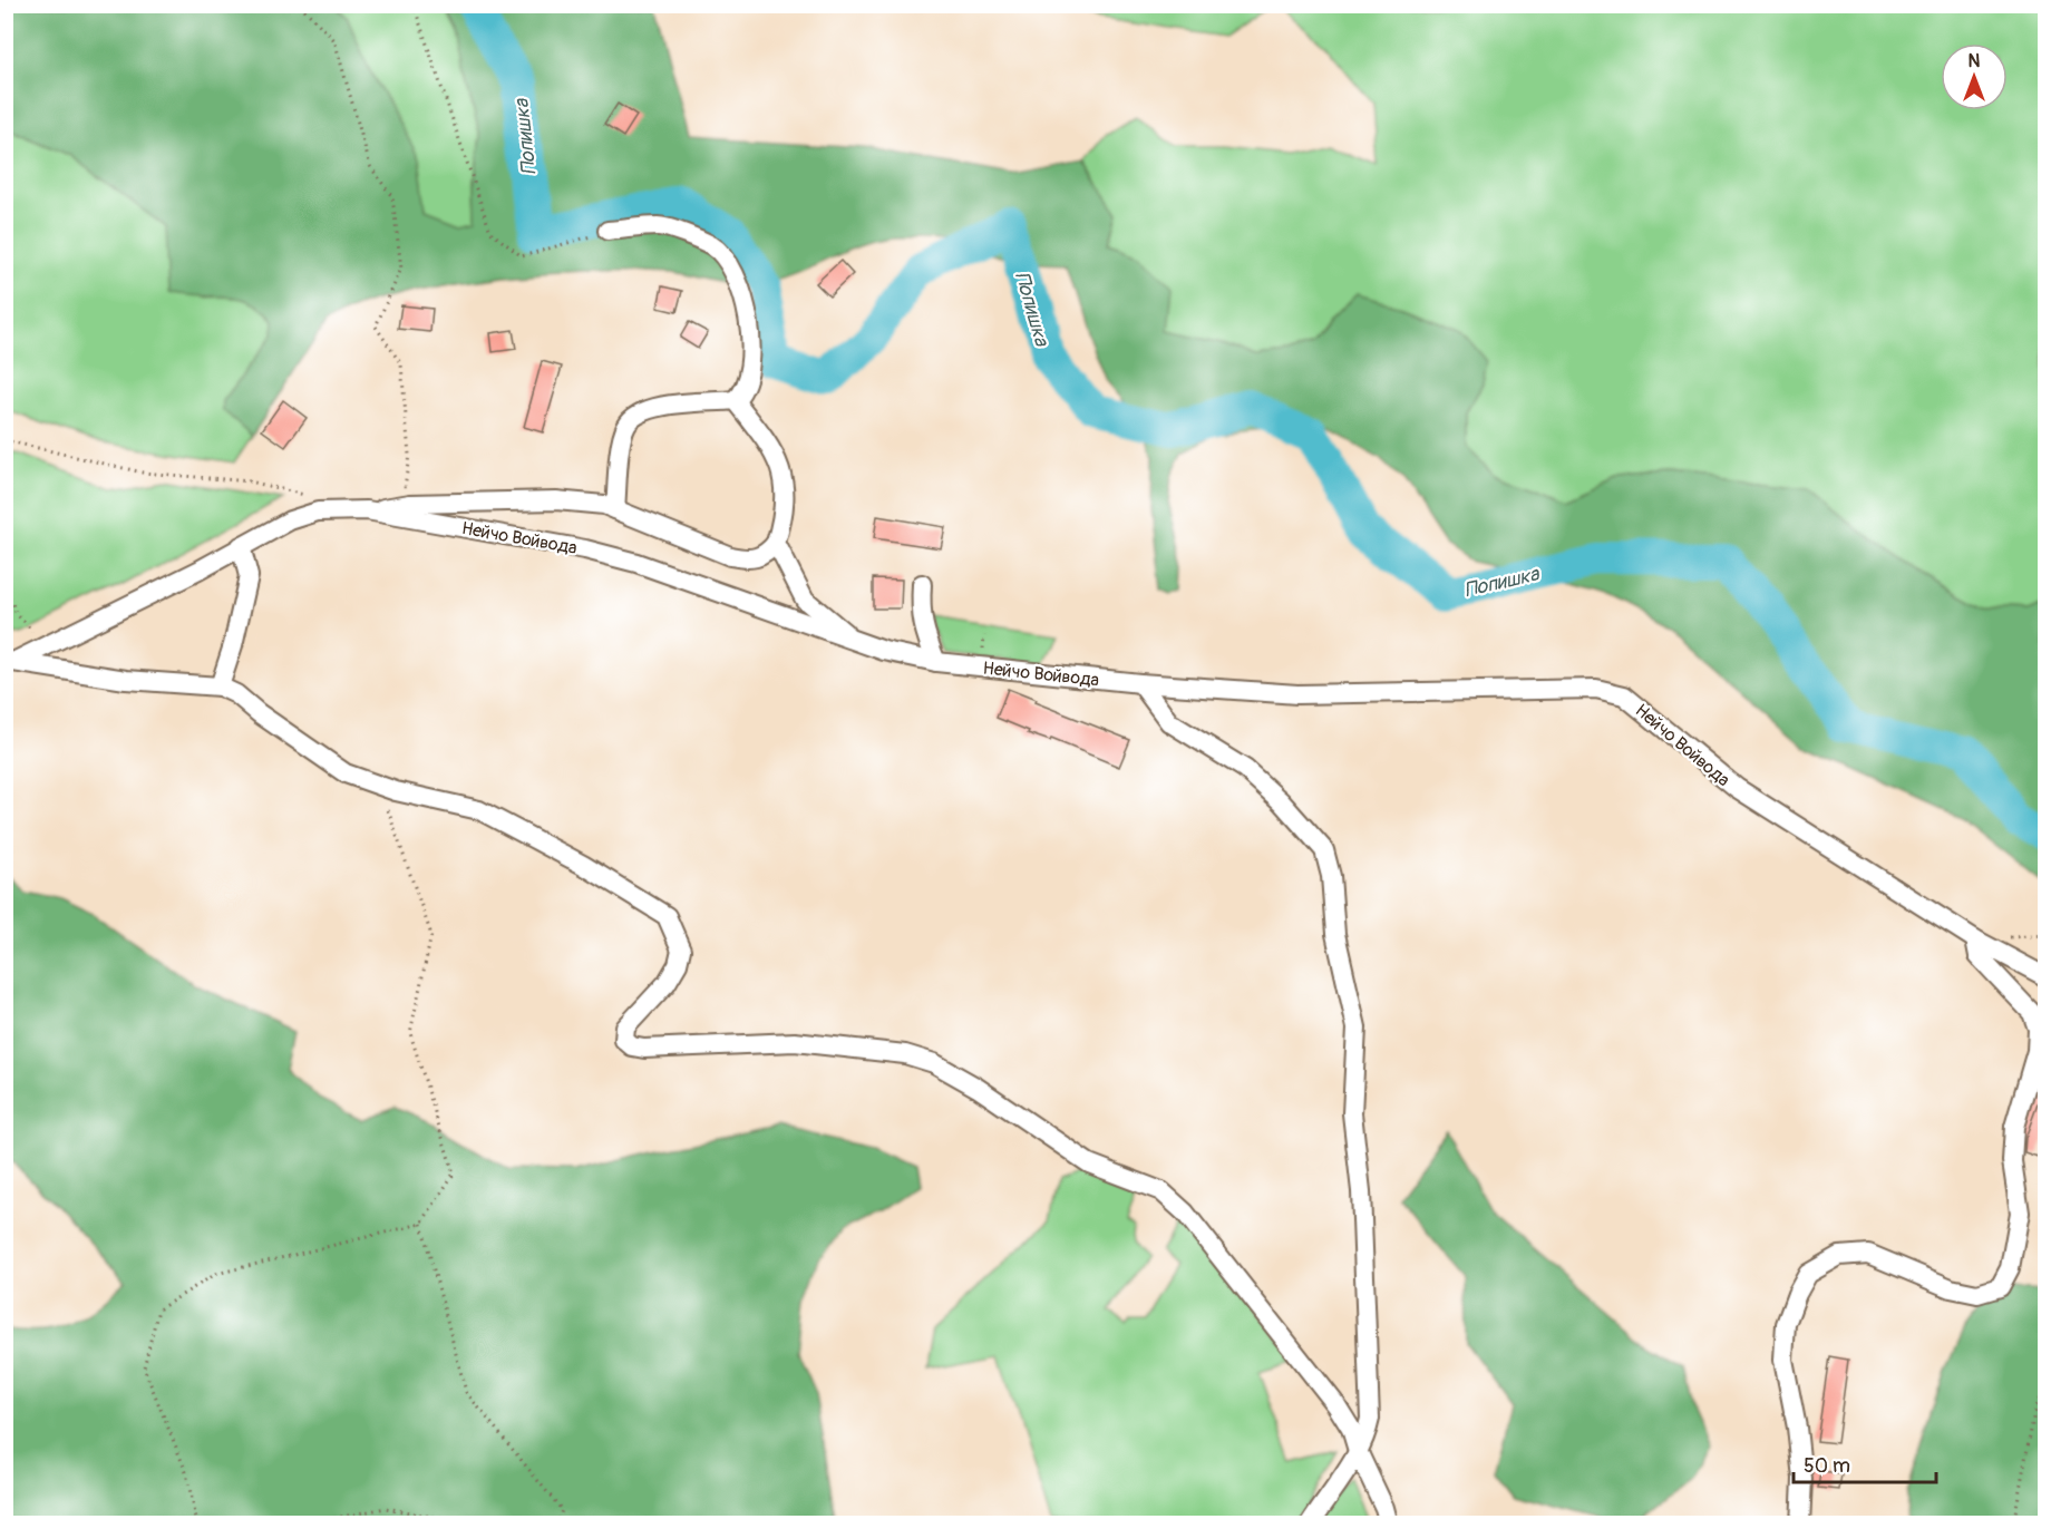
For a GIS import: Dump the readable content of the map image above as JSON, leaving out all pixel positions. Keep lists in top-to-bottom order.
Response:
{
  "streets": {
    "street": ["Нейчо Войвода"]
  },
  "water": ["Попишка"],
  "scale_bar": "50 m",
  "north": "top"
}
